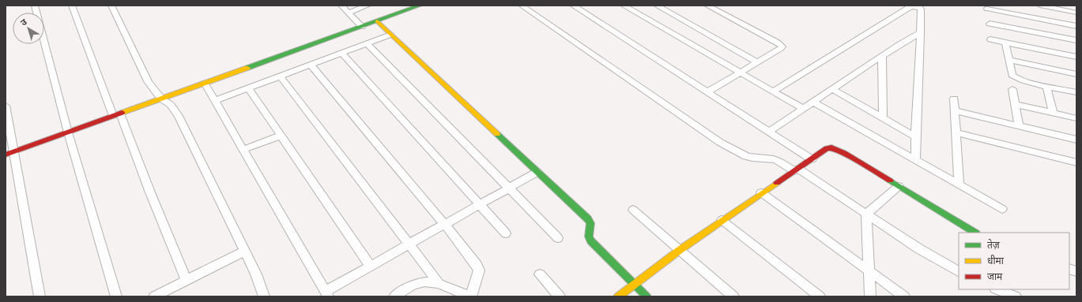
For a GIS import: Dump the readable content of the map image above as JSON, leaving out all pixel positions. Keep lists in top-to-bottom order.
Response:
{
  "legend": ["तेज़", "धीमा", "जाम"],
  "north": "top left"
}
